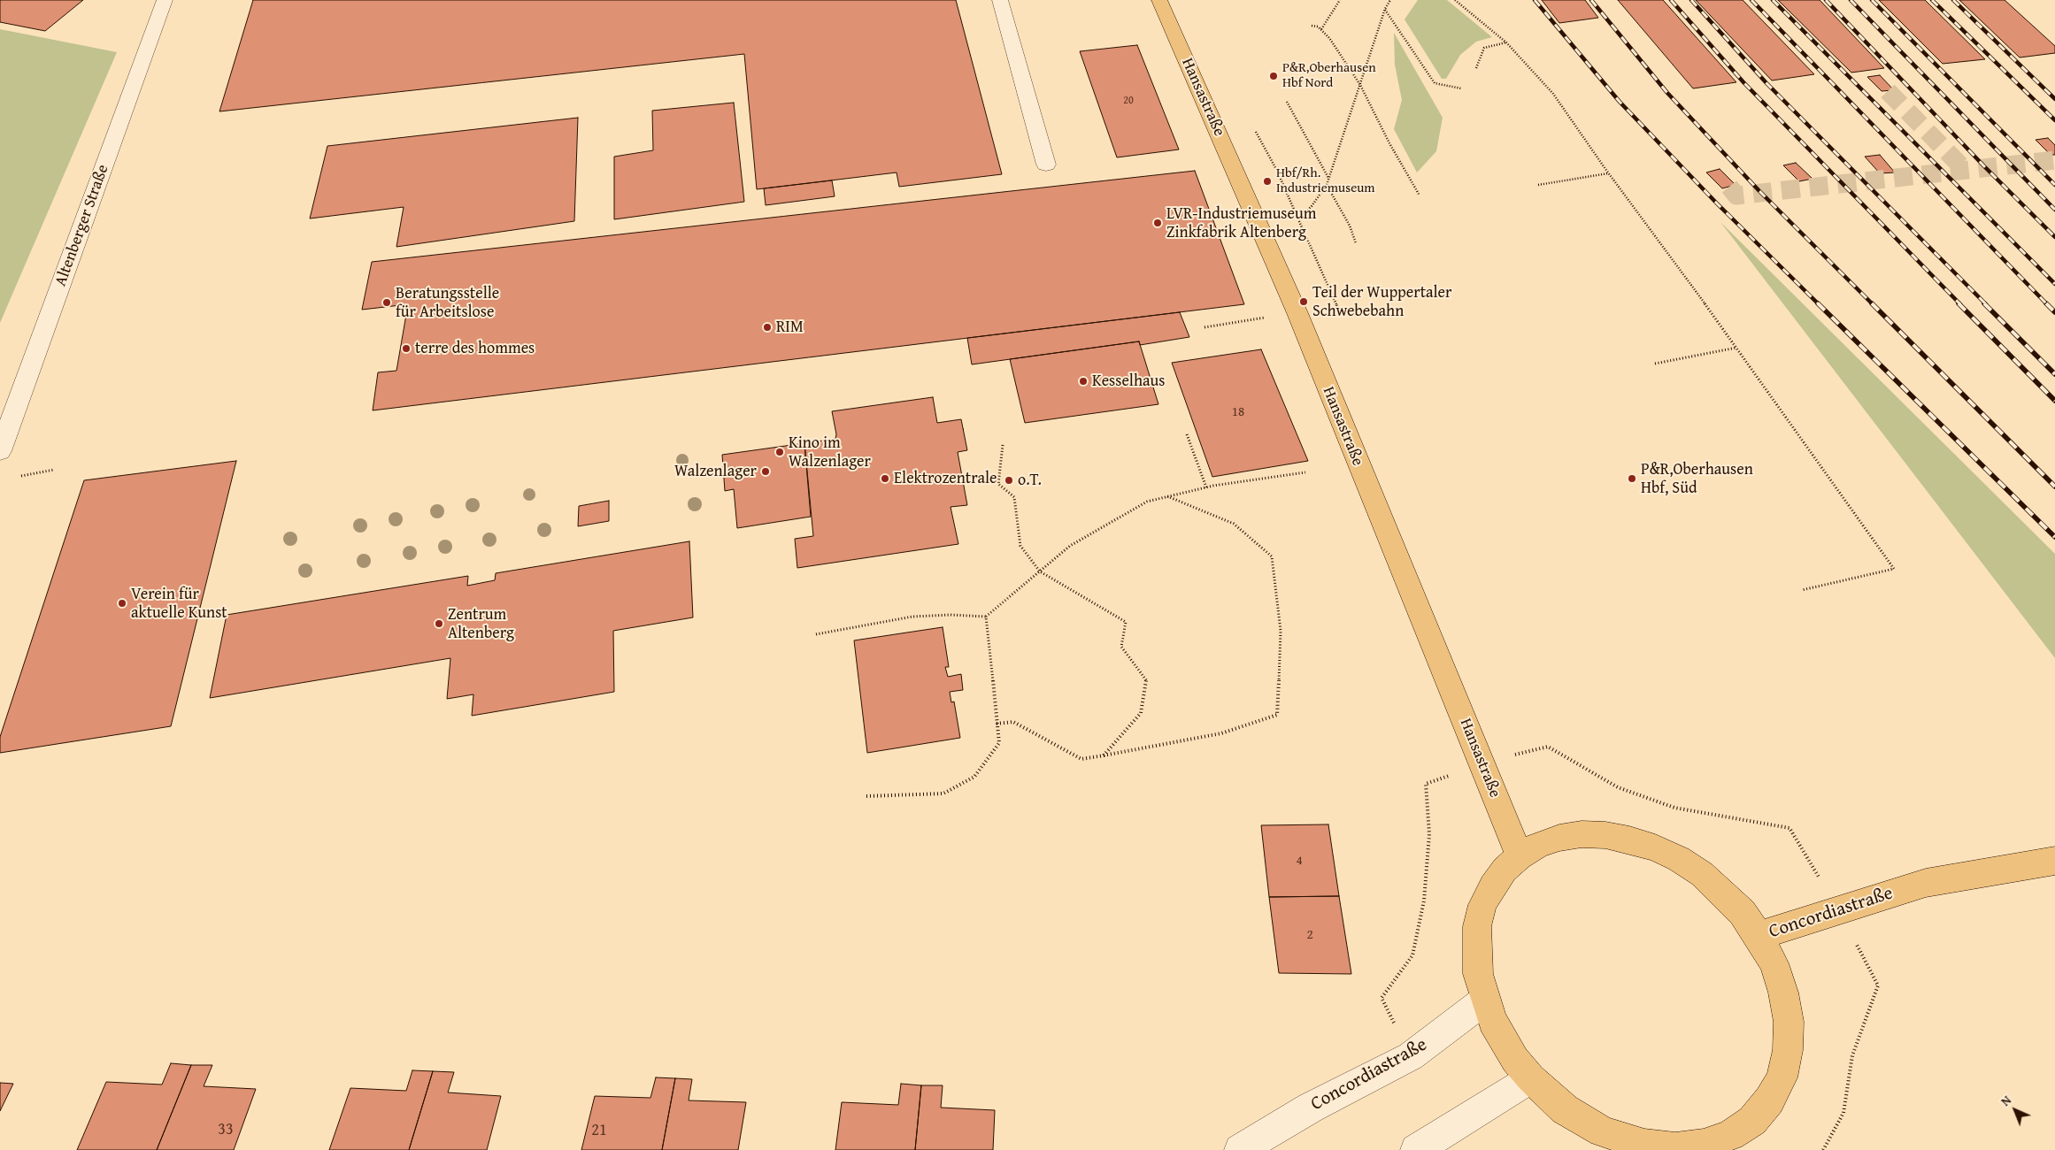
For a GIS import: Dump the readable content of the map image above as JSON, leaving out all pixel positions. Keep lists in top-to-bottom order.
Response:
{
  "streets": {
    "main road": ["Hansastraße", "Concordiastraße"],
    "street": ["Altenberger Straße"]
  },
  "places": [
    "P&R,Oberhausen Hbf Nord",
    "Hbf/Rh. Industriemuseum",
    "LVR-Industriemuseum Zinkfabrik Altenberg",
    "Teil der Wuppertaler Schwebebahn",
    "Beratungsstelle für Arbeitslose",
    "RIM",
    "terre des hommes",
    "Kesselhaus",
    "Kino im Walzenlager",
    "Walzenlager",
    "Elektrozentrale",
    "P&R,Oberhausen Hbf, Süd",
    "o.T.",
    "Verein für aktuelle Kunst",
    "Zentrum Altenberg"
  ],
  "house_numbers": [
    "20",
    "18",
    "4",
    "2",
    "33",
    "21"
  ],
  "north": "top left"
}
